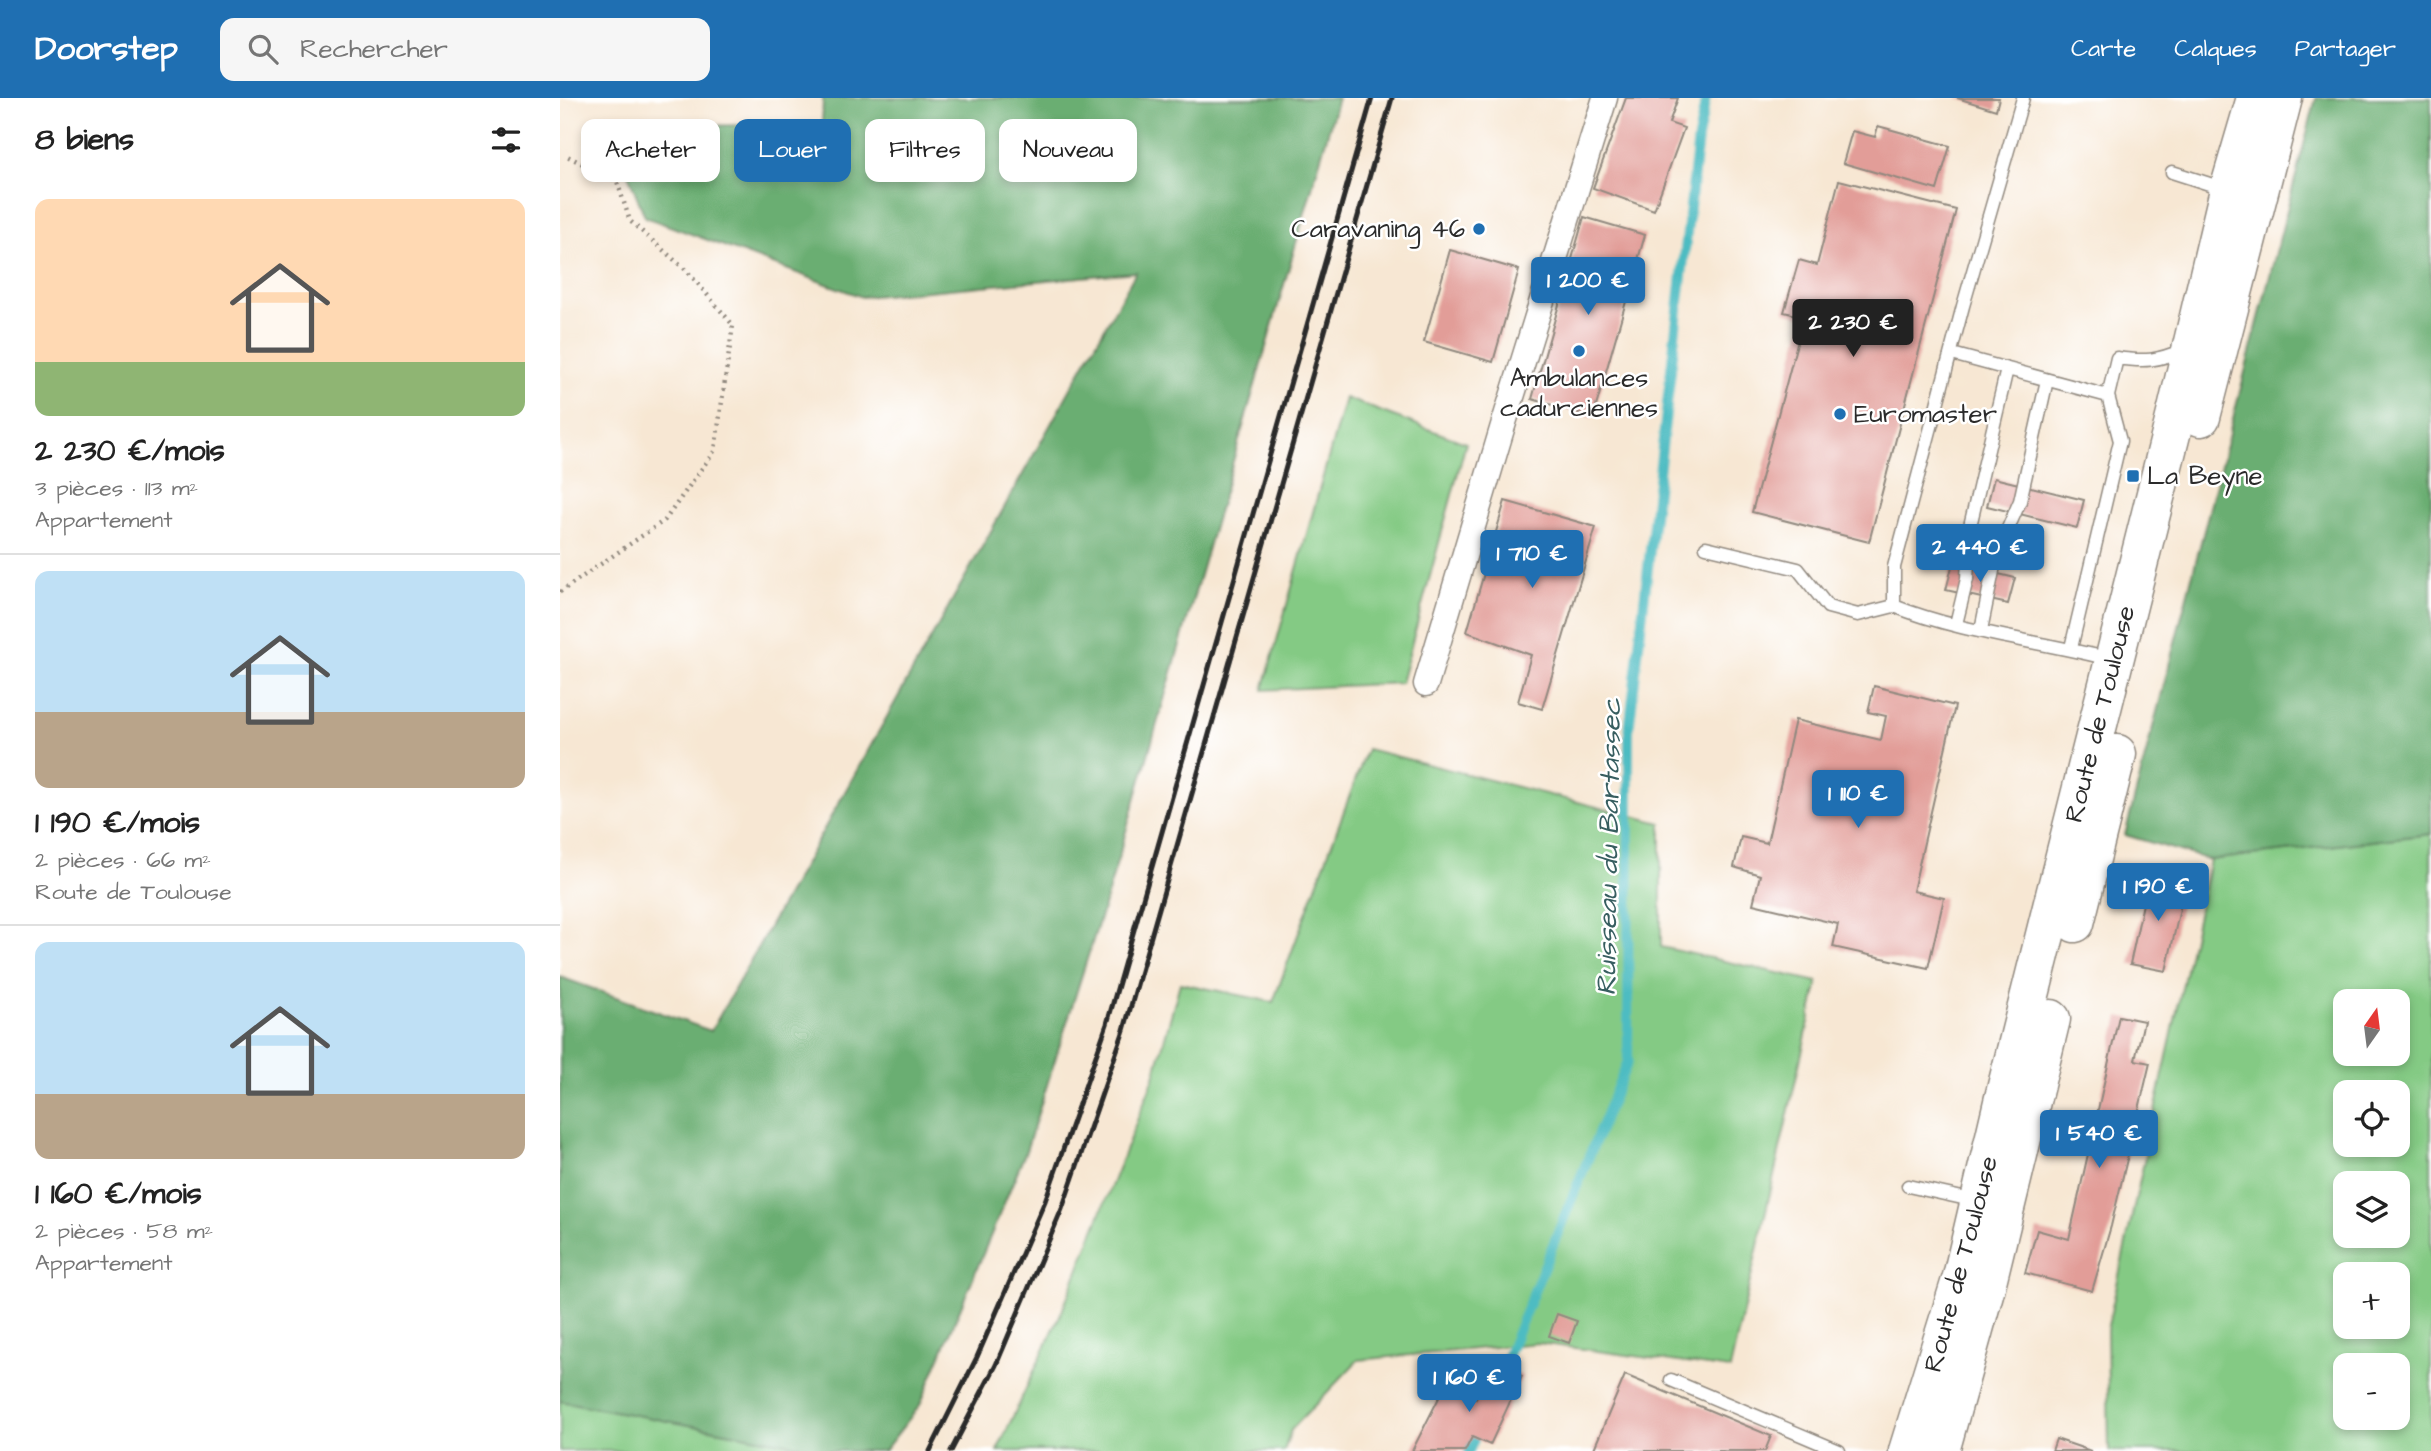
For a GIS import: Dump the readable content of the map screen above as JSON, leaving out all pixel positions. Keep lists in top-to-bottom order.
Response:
{
  "streets": {
    "main road": ["Route de Toulouse"]
  },
  "water": ["Ruisseau du Bartassec"],
  "places": {
    "other": ["Caravaning 46", "Ambulances cadurciennes", "Euromaster"],
    "transit": ["La Beyne"]
  },
  "north": "top",
  "page": {
    "header": "Doorstep",
    "search": "Rechercher",
    "nav": ["Carte", "Calques", "Partager"],
    "heading": "8 biens",
    "chip": [
      "Acheter",
      "Louer",
      "Filtres",
      "Nouveau"
    ],
    "list": [
      {
        "name": "2 230 €/mois",
        "note": "3 pièces · 113 m² · Appartement"
      },
      {
        "name": "1 190 €/mois",
        "note": "2 pièces · 66 m² · Route de Toulouse"
      },
      {
        "name": "1 160 €/mois",
        "note": "2 pièces · 58 m² · Appartement"
      }
    ],
    "price": [
      "1 200 €",
      "2 230 €",
      "2 440 €",
      "1 710 €",
      "1 110 €",
      "1 190 €",
      "1 540 €",
      "1 160 €"
    ],
    "map_buttons": ["+", "−"]
  }
}
